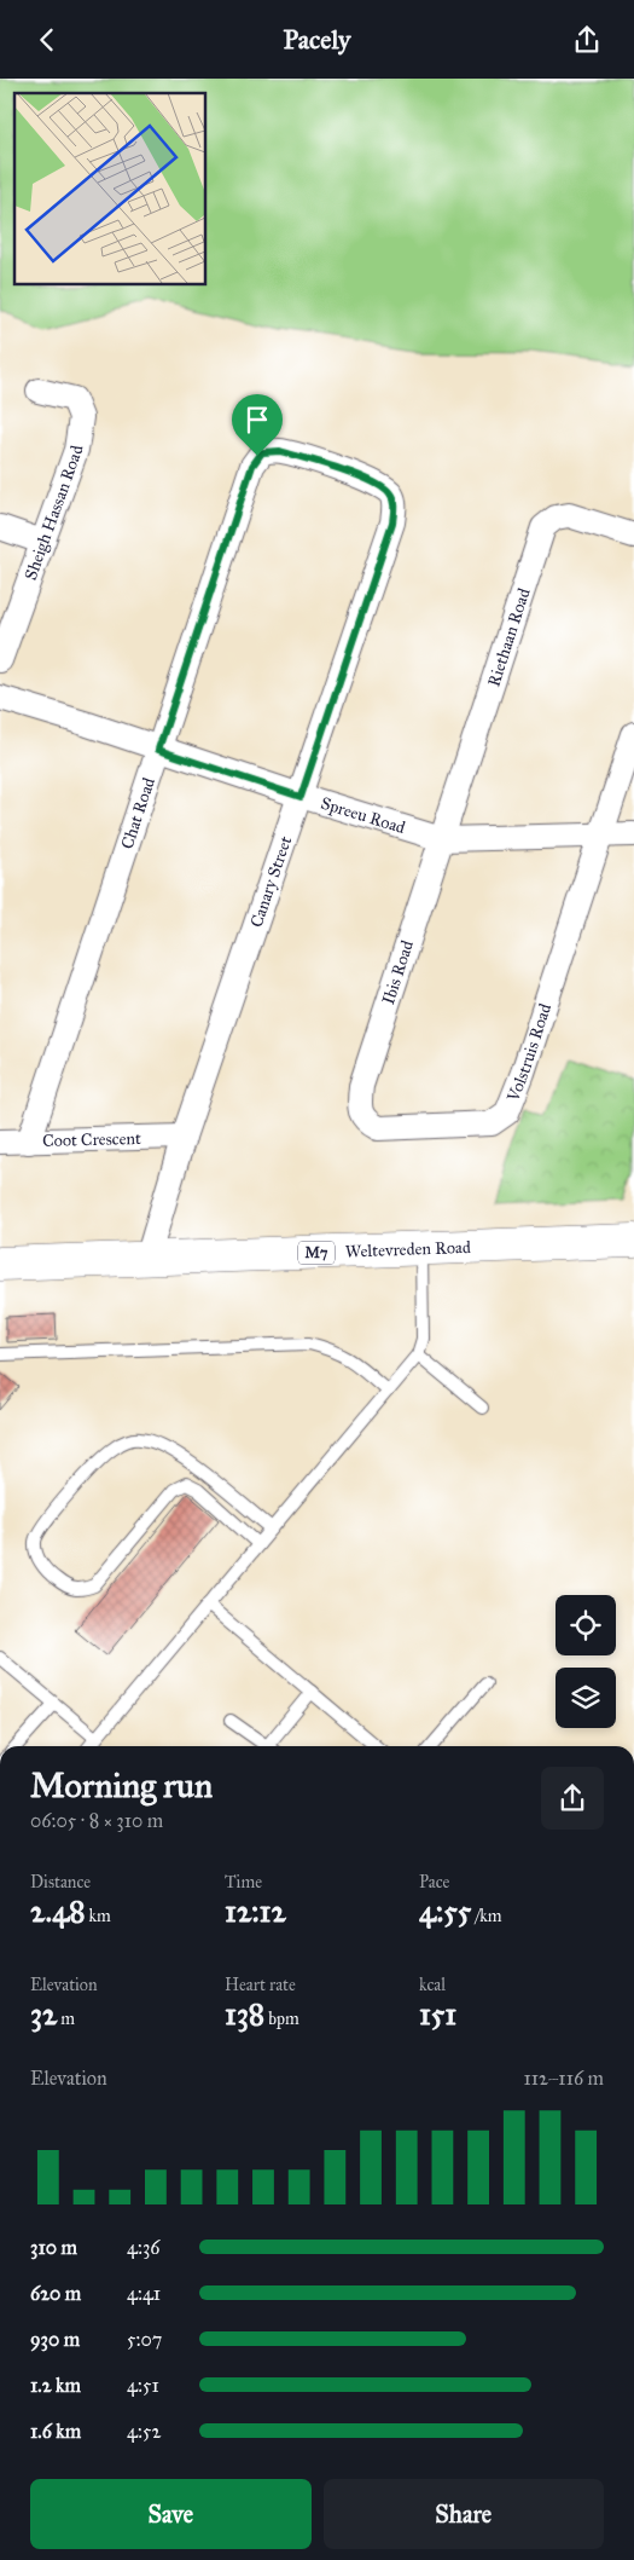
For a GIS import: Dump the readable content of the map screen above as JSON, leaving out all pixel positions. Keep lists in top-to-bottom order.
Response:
{
  "streets": {
    "main road": ["Weltevreden Road", "M7"],
    "street": [
      "Sheigh Hassan Road",
      "Riethaan Road",
      "Chat Road",
      "Spreeu Road",
      "Canary Street",
      "Ibis Road",
      "Volstruis Road",
      "Coot Crescent"
    ]
  },
  "crossings": [
    ["Riethaan Road", "Spreeu Road"],
    ["Riethaan Road", "Ibis Road"],
    ["Chat Road", "Spreeu Road"],
    ["Chat Road", "Canary Street"],
    ["Chat Road", "Coot Crescent"],
    ["Spreeu Road", "Canary Street"],
    ["Spreeu Road", "Ibis Road"],
    ["Spreeu Road", "Volstruis Road"],
    ["Canary Street", "Coot Crescent"],
    ["Canary Street", "Weltevreden Road"],
    ["Ibis Road", "Volstruis Road"]
  ],
  "page": {
    "header": "Pacely",
    "heading": ["Morning run", "06:05 · 8 × 310 m"],
    "stats": [
      ["Distance", "2.48 km"],
      ["Time", "12:12"],
      ["Pace", "4:55 /km"],
      ["Elevation", "32 m"],
      ["Heart rate", "138 bpm"],
      ["kcal", "151"]
    ],
    "chart": ["Elevation", "112–116 m"],
    "list": [
      {
        "name": "310 m",
        "note": "4:36"
      },
      {
        "name": "620 m",
        "note": "4:41"
      },
      {
        "name": "930 m",
        "note": "5:07"
      },
      {
        "name": "1.2 km",
        "note": "4:51"
      },
      {
        "name": "1.6 km",
        "note": "4:52"
      }
    ],
    "buttons": ["Save", "Share"]
  }
}
